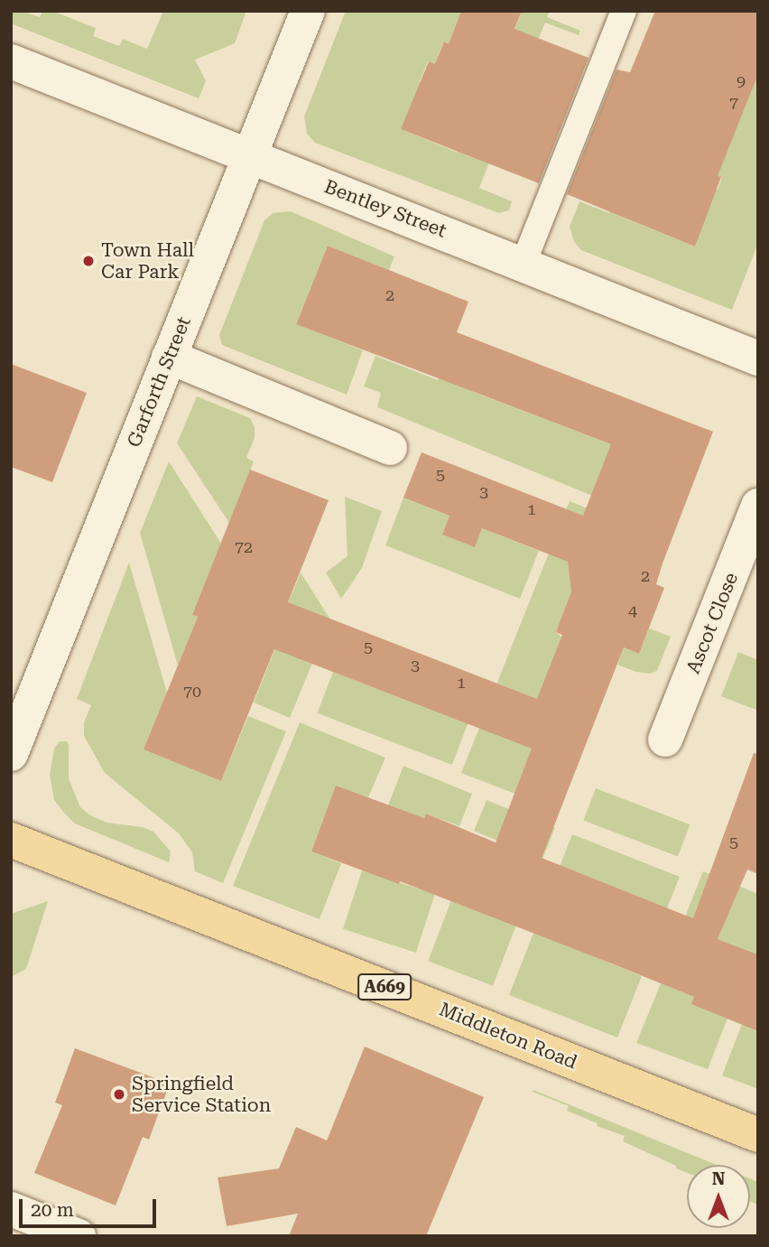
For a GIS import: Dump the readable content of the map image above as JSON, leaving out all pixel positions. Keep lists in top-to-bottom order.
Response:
{
  "streets": {
    "main road": ["A669", "Middleton Road"],
    "street": ["Bentley Street", "Garforth Street", "Ascot Close"]
  },
  "crossings": [
    ["Bentley Street", "Garforth Street"]
  ],
  "places": ["Town Hall Car Park", "Springfield Service Station"],
  "house_numbers": [
    "9",
    "7",
    "2",
    "5",
    "3",
    "1",
    "72",
    "2",
    "4",
    "5",
    "3",
    "1",
    "70",
    "5"
  ],
  "scale_bar": "20 m",
  "north": "top"
}
